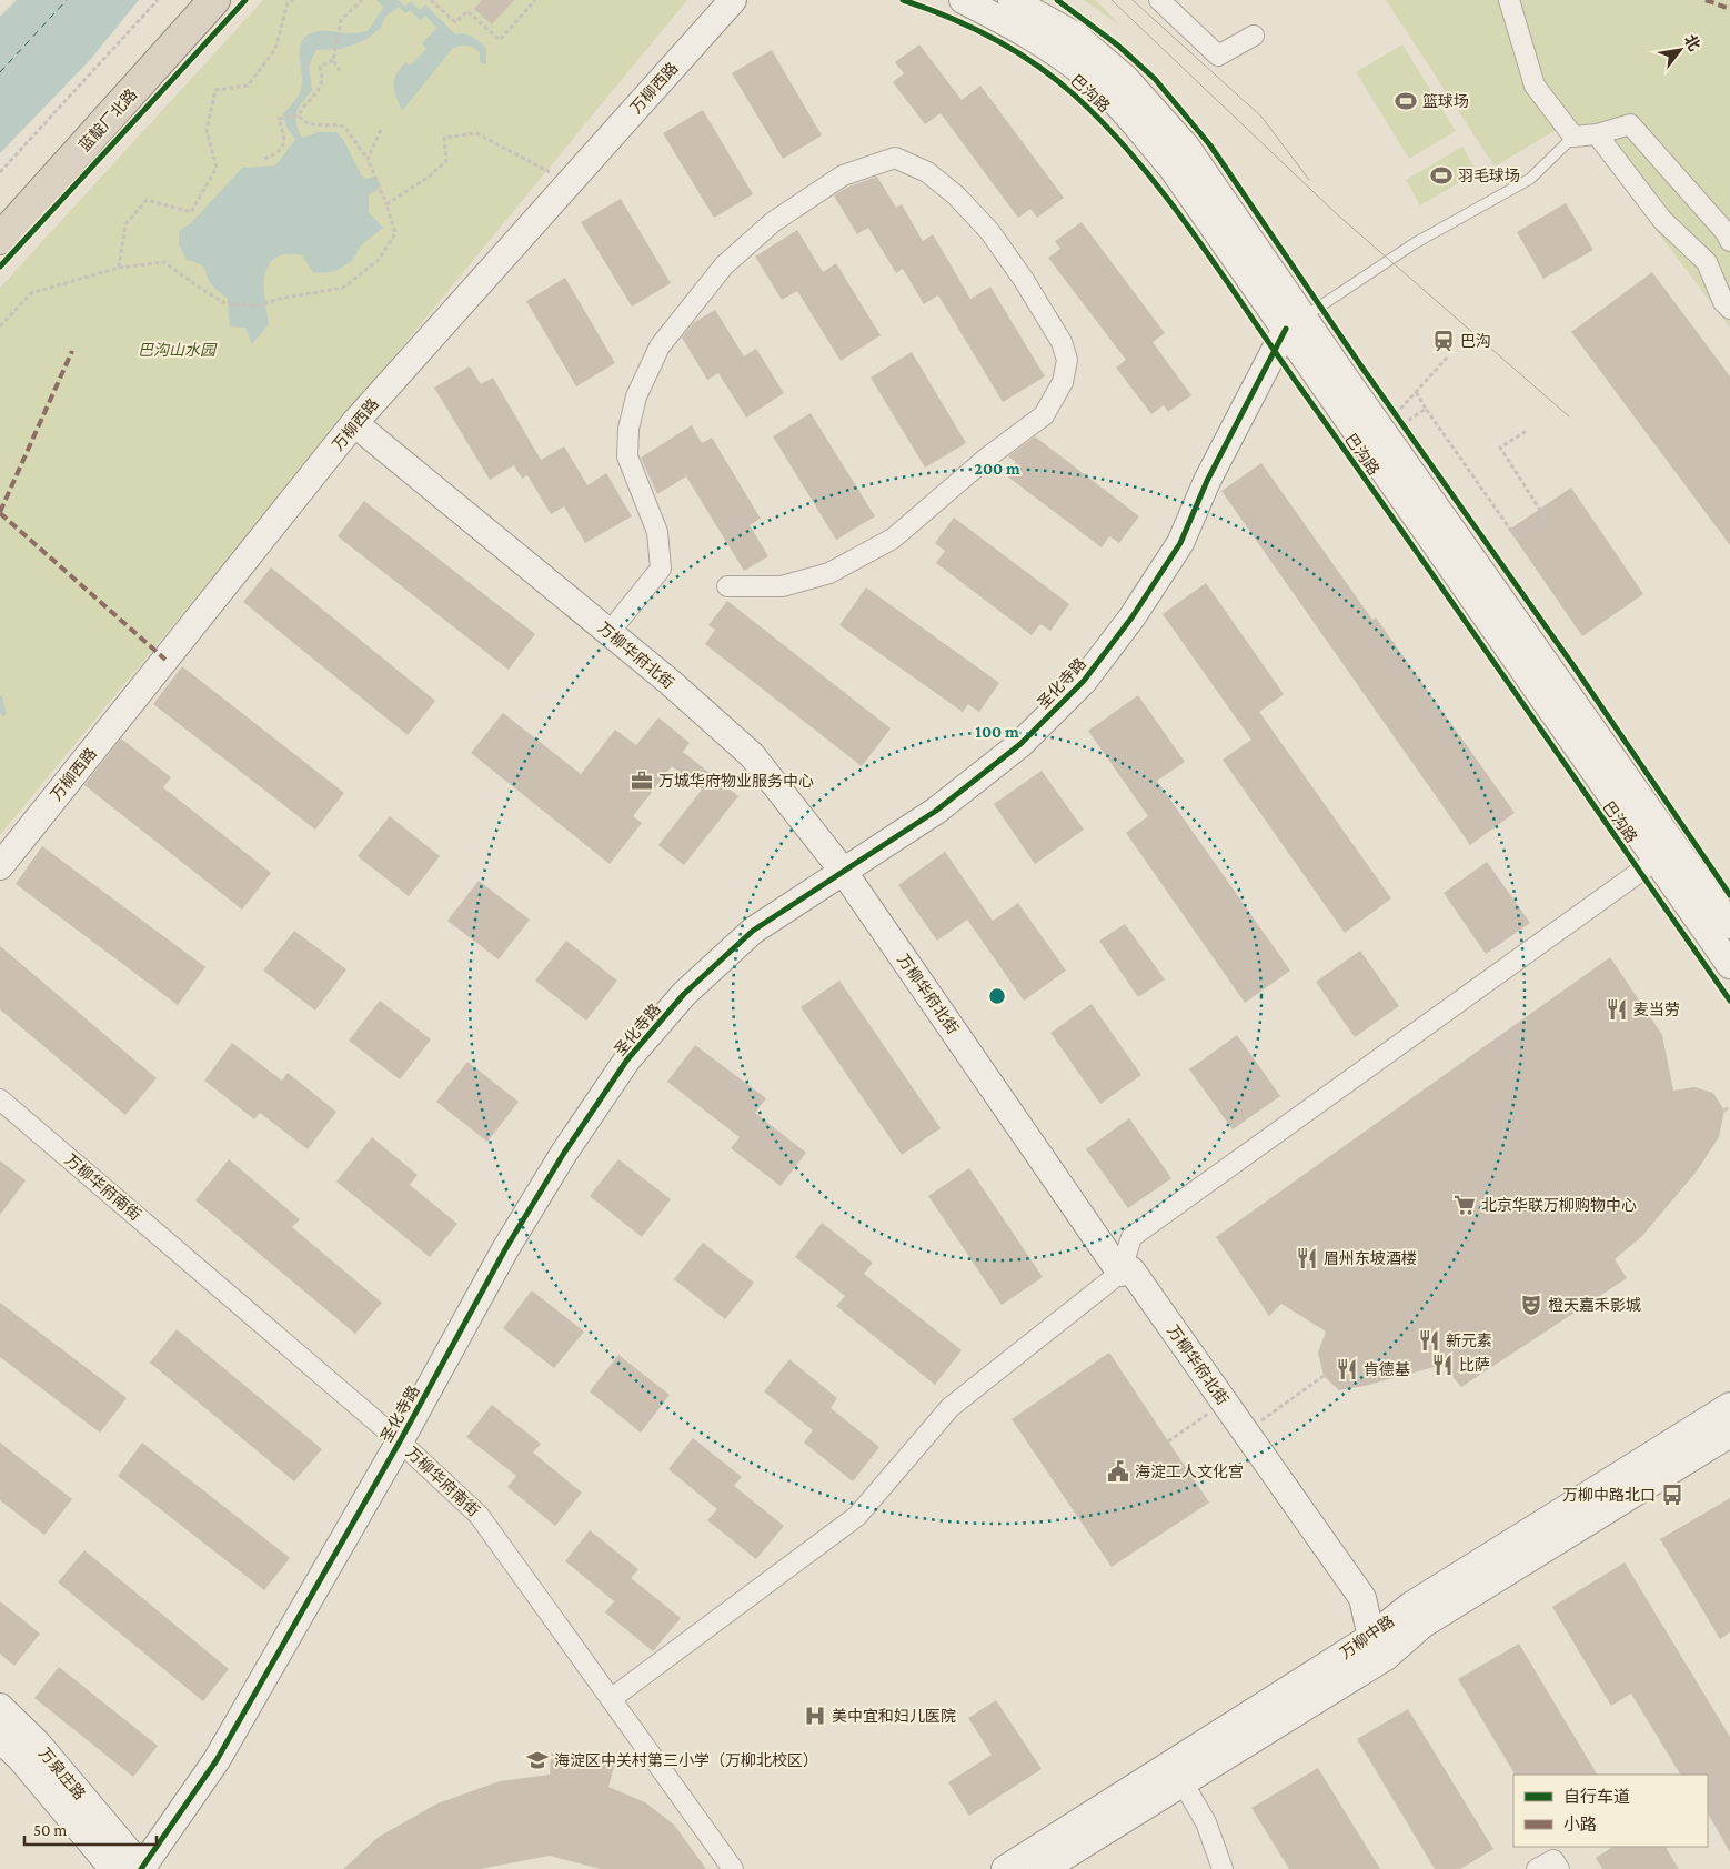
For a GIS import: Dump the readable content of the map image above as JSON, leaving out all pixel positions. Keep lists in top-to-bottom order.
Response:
{
  "streets": {
    "highway": ["蓝靛厂北路"],
    "street": [
      "万柳西路",
      "巴沟路",
      "万柳华府北街",
      "圣化寺路",
      "万柳华府南街",
      "万柳中路",
      "万泉庄路"
    ]
  },
  "crossings": [
    ["万柳西路", "万柳华府北街"],
    ["巴沟路", "圣化寺路"],
    ["万柳华府北街", "圣化寺路"],
    ["万柳华府北街", "万柳中路"],
    ["圣化寺路", "万柳华府南街"],
    ["圣化寺路", "万泉庄路"]
  ],
  "parks": ["巴沟山水园"],
  "places": {
    "sports": ["篮球场", "羽毛球场"],
    "station": ["巴沟"],
    "office": ["万城华府物业服务中心"],
    "restaurant": [
      "麦当劳",
      "眉州东坡酒楼",
      "新元素",
      "比萨",
      "肯德基"
    ],
    "supermarket": ["北京华联万柳购物中心"],
    "theatre": ["橙天嘉禾影城"],
    "public building": ["海淀工人文化宫"],
    "bus stop": ["万柳中路北口"],
    "hospital": ["美中宜和妇儿医院"],
    "school or university": ["海淀区中关村第三小学（万柳北校区）"]
  },
  "legend": ["自行车道", "小路"],
  "scale_bar": "50 m",
  "north": "top right",
  "rings": ["200 m", "100 m"]
}
